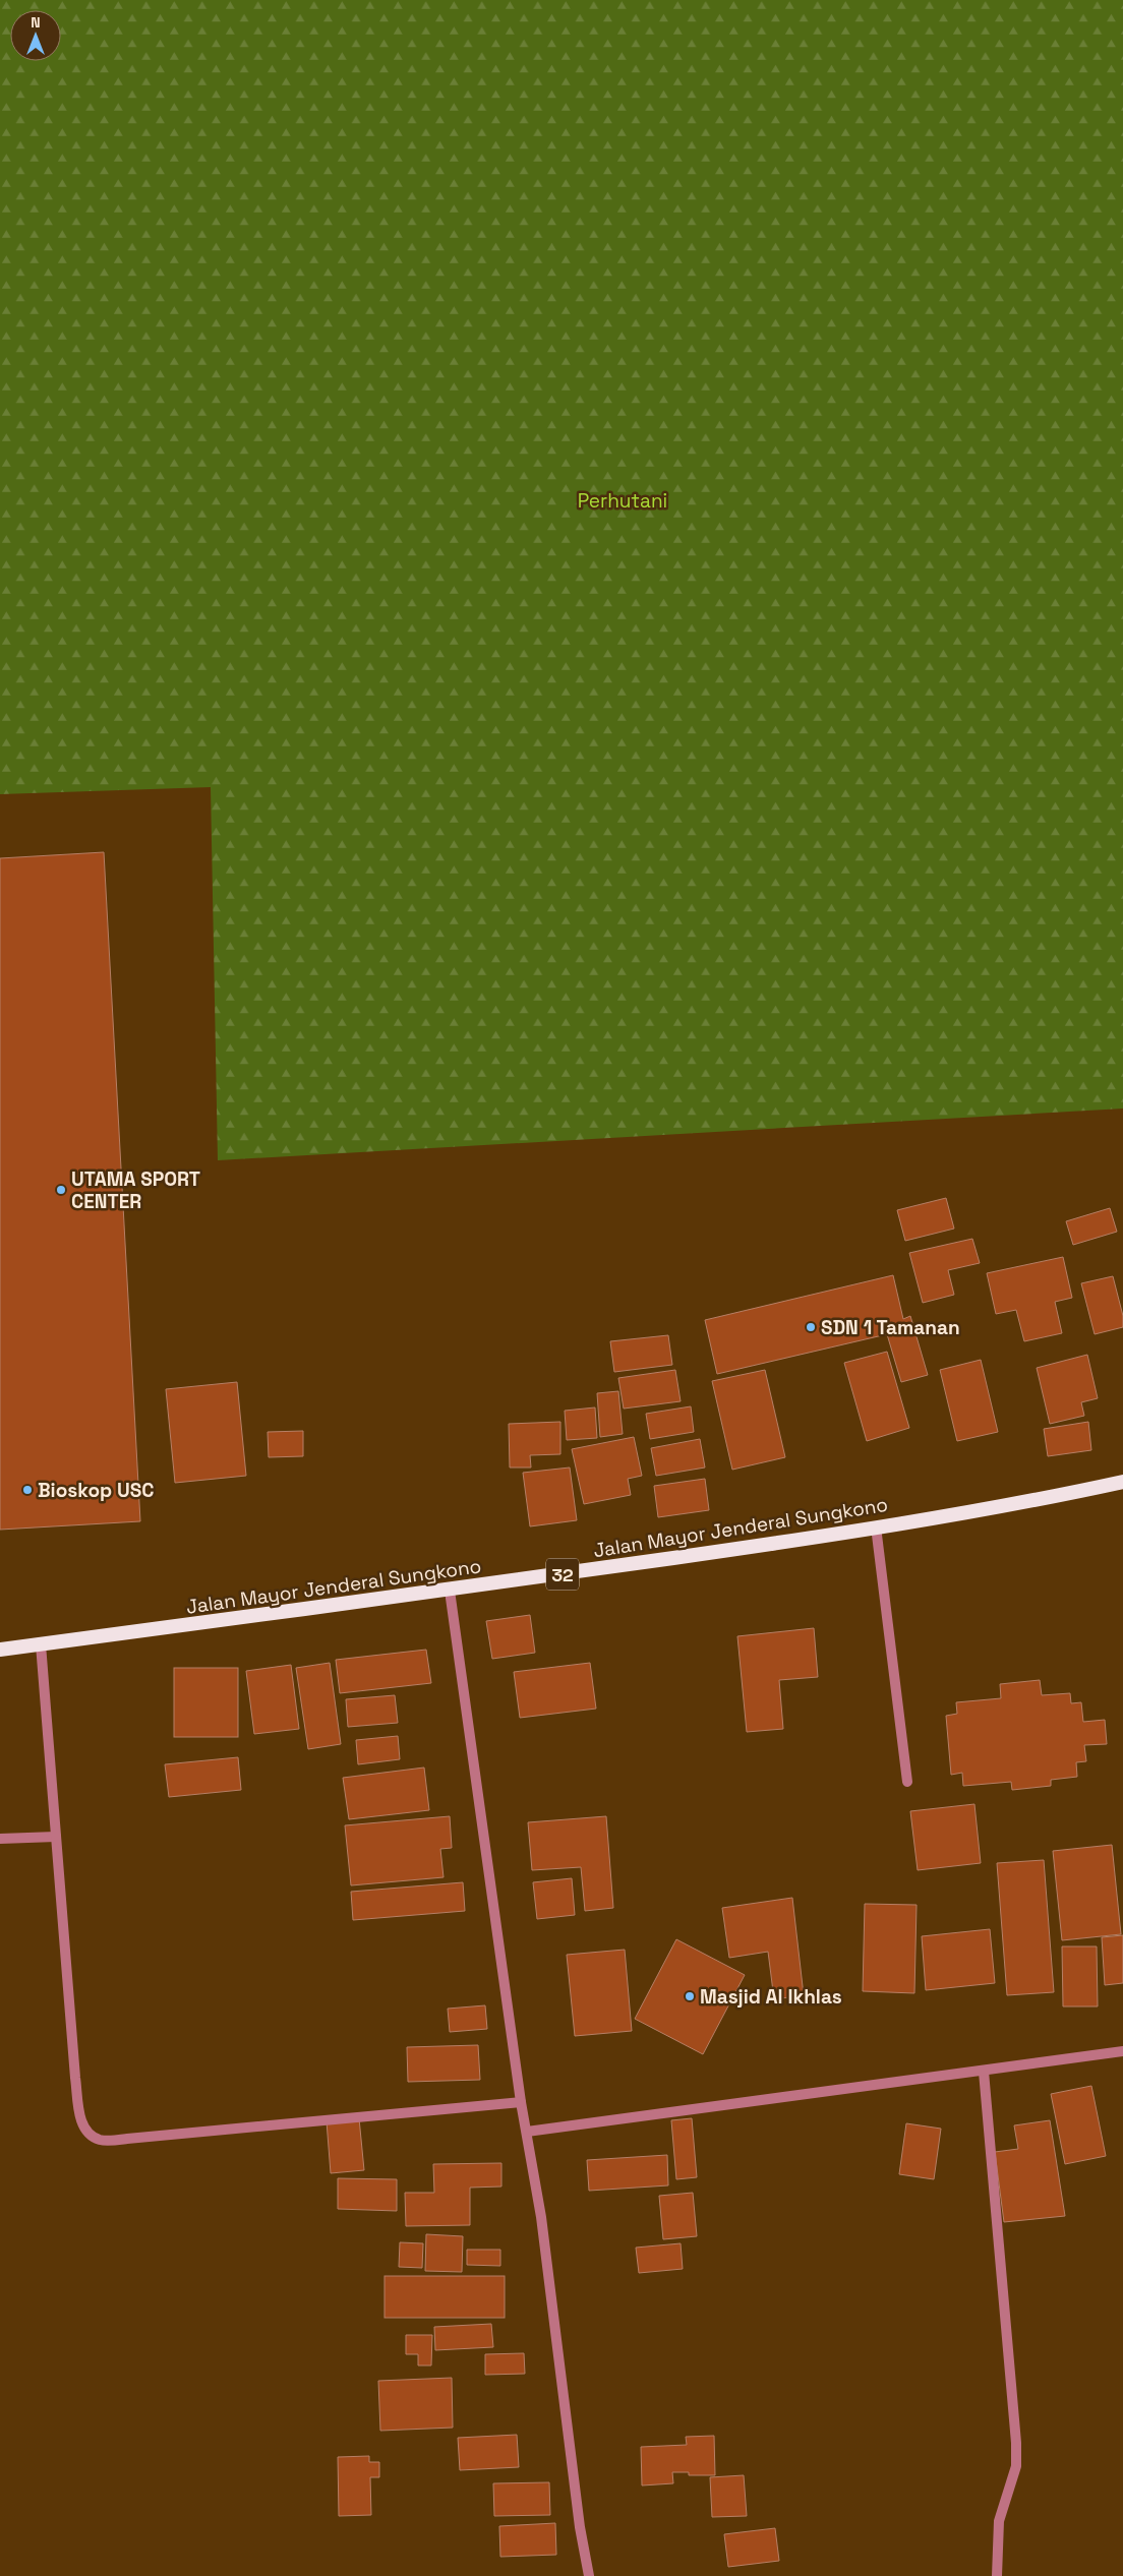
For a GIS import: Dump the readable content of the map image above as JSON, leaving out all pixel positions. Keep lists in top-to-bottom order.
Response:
{
  "streets": {
    "highway": ["Jalan Mayor Jenderal Sungkono", "32"]
  },
  "parks": ["Perhutani"],
  "places": [
    "UTAMA SPORT CENTER",
    "SDN 1 Tamanan",
    "Bioskop USC",
    "Masjid Al Ikhlas"
  ],
  "north": "top"
}
